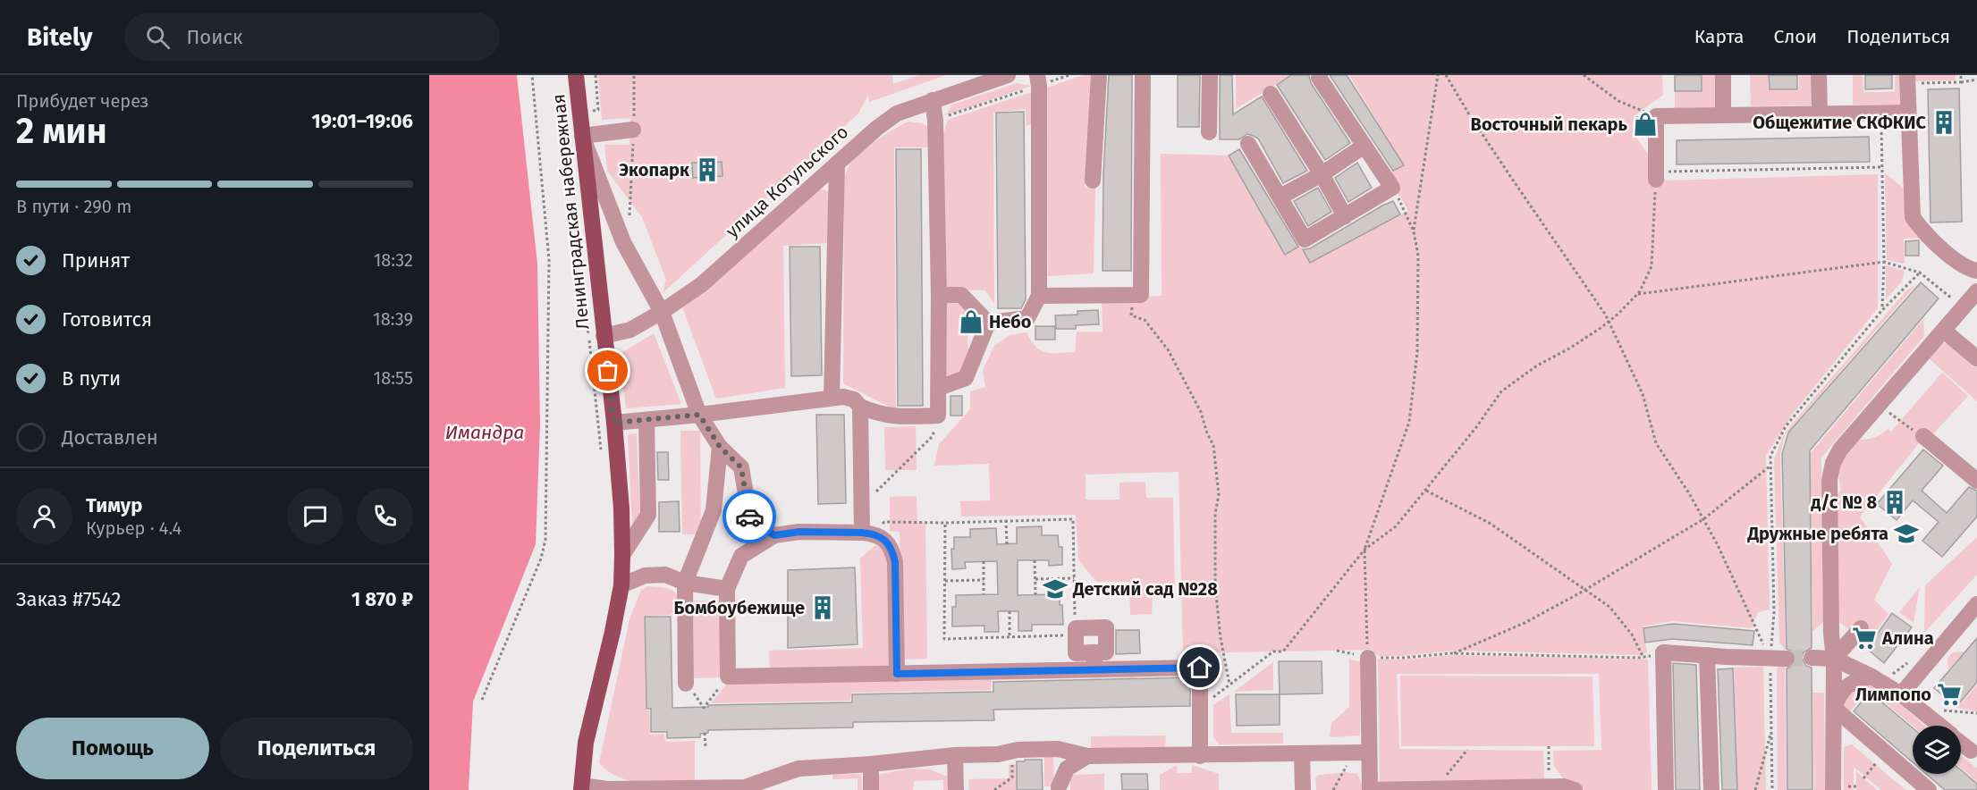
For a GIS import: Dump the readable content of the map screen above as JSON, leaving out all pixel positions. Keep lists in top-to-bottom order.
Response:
{
  "streets": {
    "main road": ["Ленинградская набережная"],
    "street": ["улица Котульского"]
  },
  "crossings": [
    ["улица Котульского", "Ленинградская набережная"]
  ],
  "water": ["Имандра"],
  "places": {
    "building": [
      "Общежитие СКФКИС",
      "Экопарк",
      "д/с № 8",
      "Бомбоубежище"
    ],
    "shop": ["Восточный пекарь", "Небо"],
    "school or university": ["Дружные ребята", "Детский сад №28"],
    "supermarket": ["Алина", "Лимпопо"]
  },
  "page": {
    "header": "Bitely",
    "search": "Поиск",
    "nav": ["Карта", "Слои", "Поделиться"],
    "heading": ["2 мин", "Прибудет через", "19:01–19:06"],
    "panel": [
      "Тимур",
      "Курьер · 4.4",
      "Заказ #7542",
      "1 870 ₽"
    ],
    "bar": "В пути · 290 m",
    "list": [
      ["Принят", "18:32"],
      ["Готовится", "18:39"],
      ["В пути", "18:55"],
      "Доставлен"
    ],
    "buttons": ["Помощь", "Поделиться"]
  }
}
